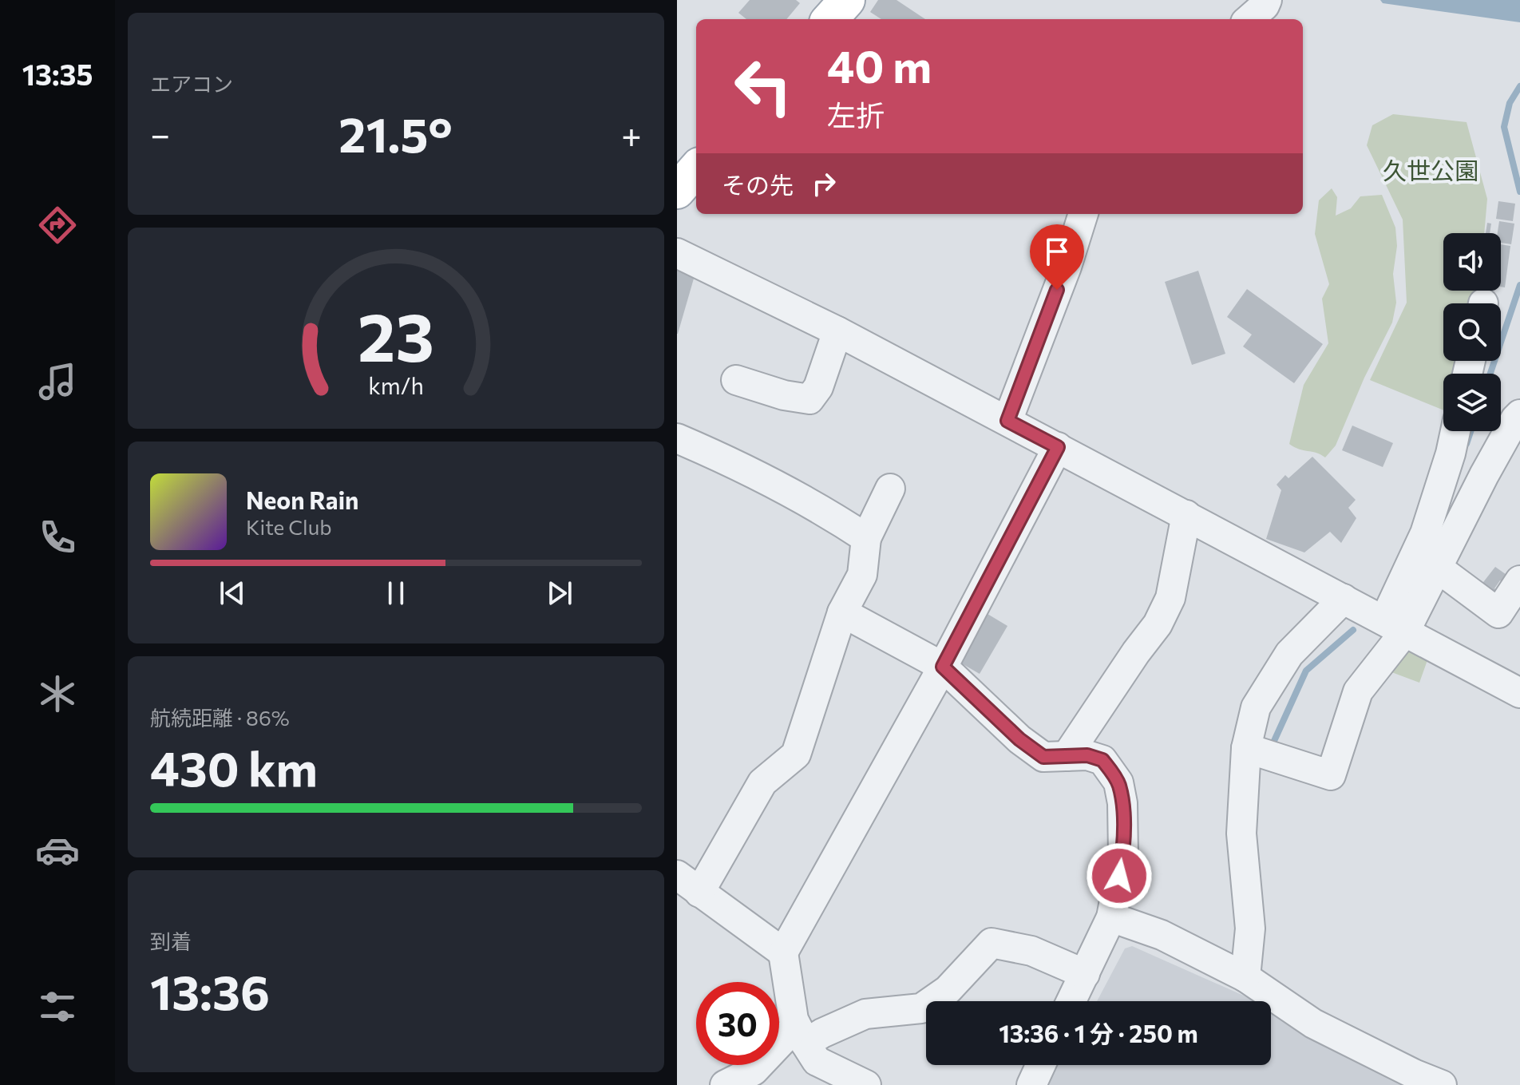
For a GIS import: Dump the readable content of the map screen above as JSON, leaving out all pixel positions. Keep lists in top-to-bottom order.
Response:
{
  "parks": ["久世公園"],
  "page": {
    "tabs": "13:35",
    "tile": [
      "エアコン",
      ["航続距離 · 86%", "430 km"],
      ["到着", "13:36"]
    ],
    "turn": ["40 m", "左折"],
    "heat": ["−", "21.5°", "+"],
    "then": "その先",
    "song": ["Neon Rain", "Kite Club"],
    "limit": "30",
    "trip": "13:36 · 1 分 · 250 m",
    "gauge": ["23", "km/h"]
  }
}
